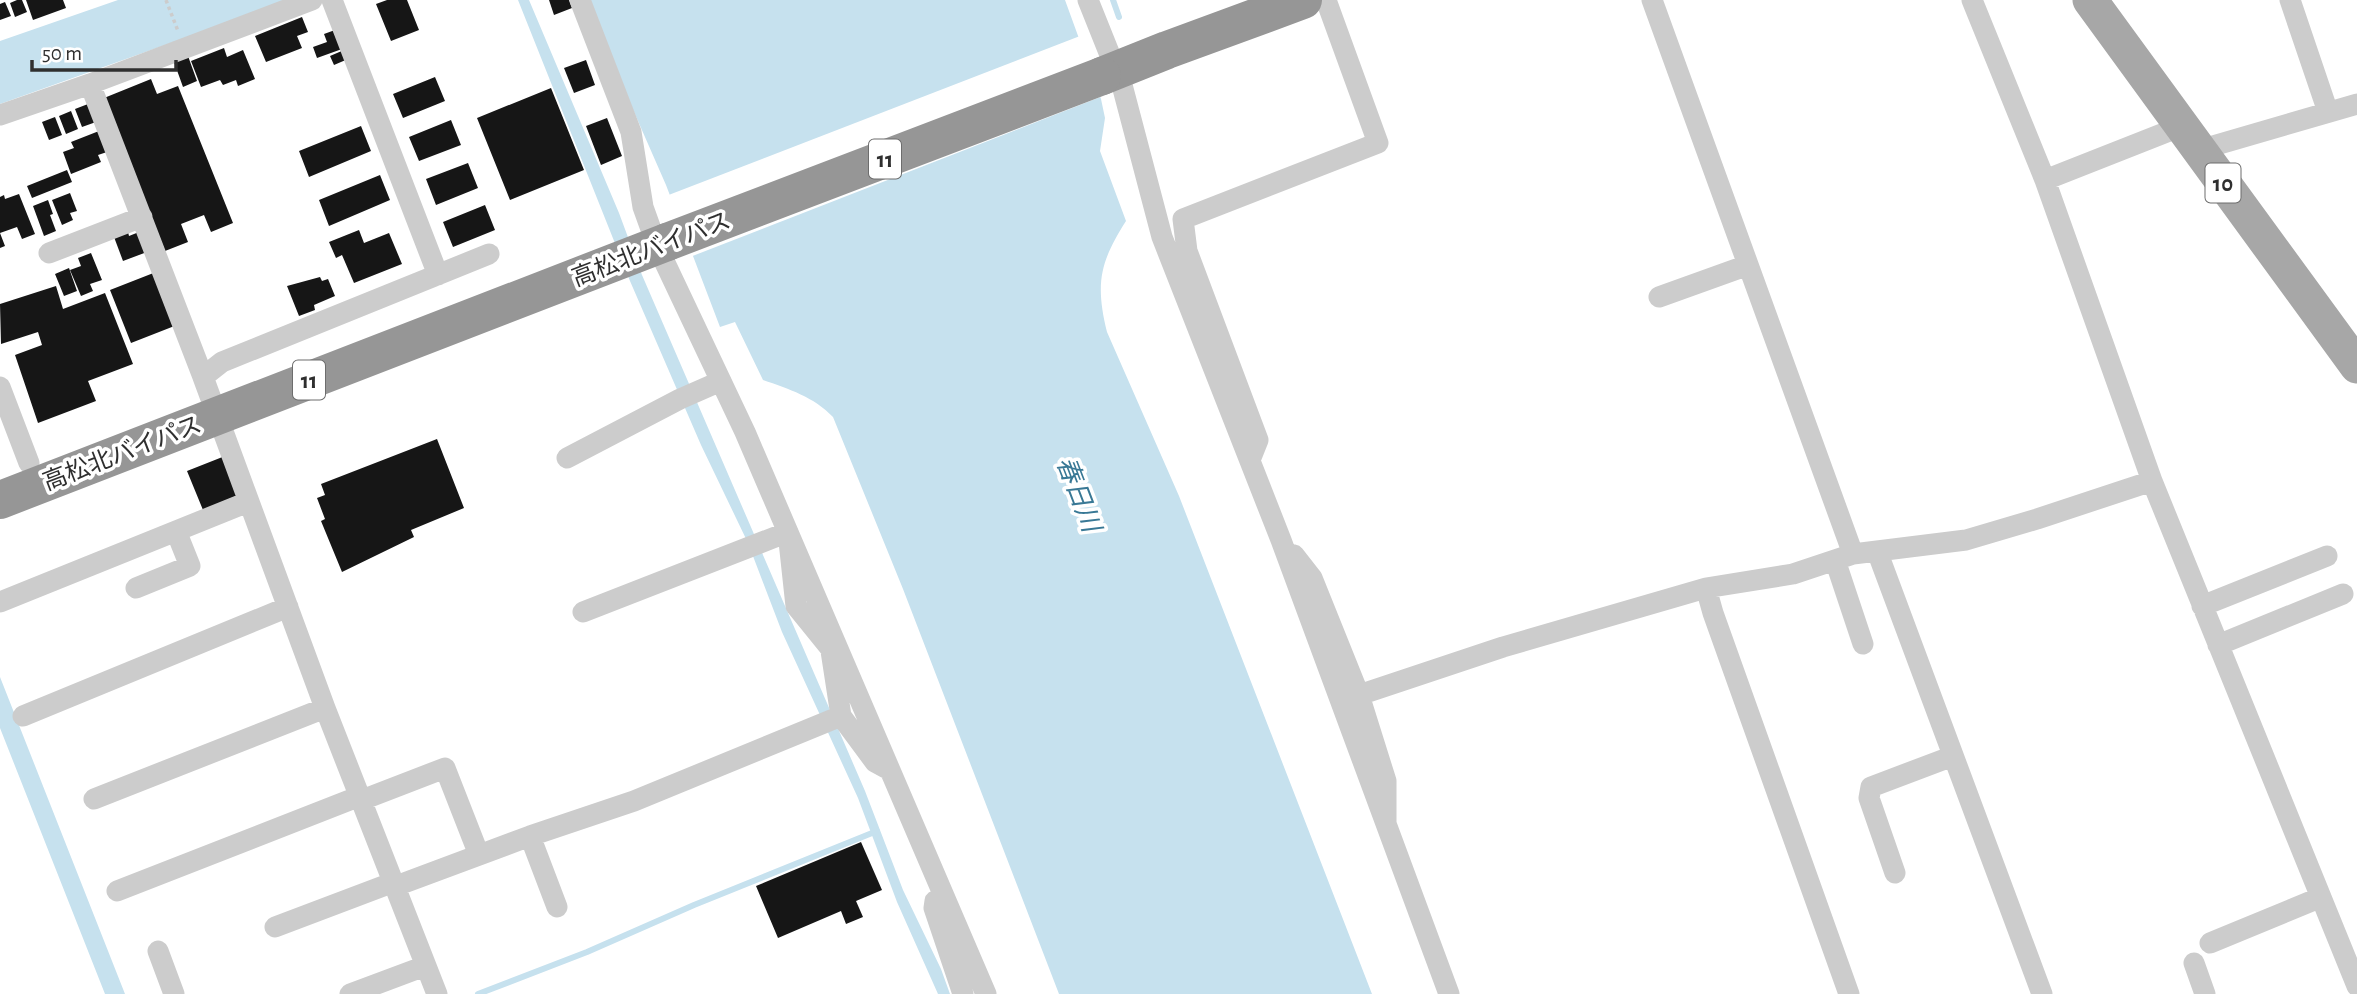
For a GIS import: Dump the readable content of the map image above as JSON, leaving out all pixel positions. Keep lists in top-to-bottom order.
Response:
{
  "streets": {
    "highway": ["11", "高松北バイパス"],
    "main road": ["10"]
  },
  "water": ["春日川"],
  "scale_bar": "50 m"
}
